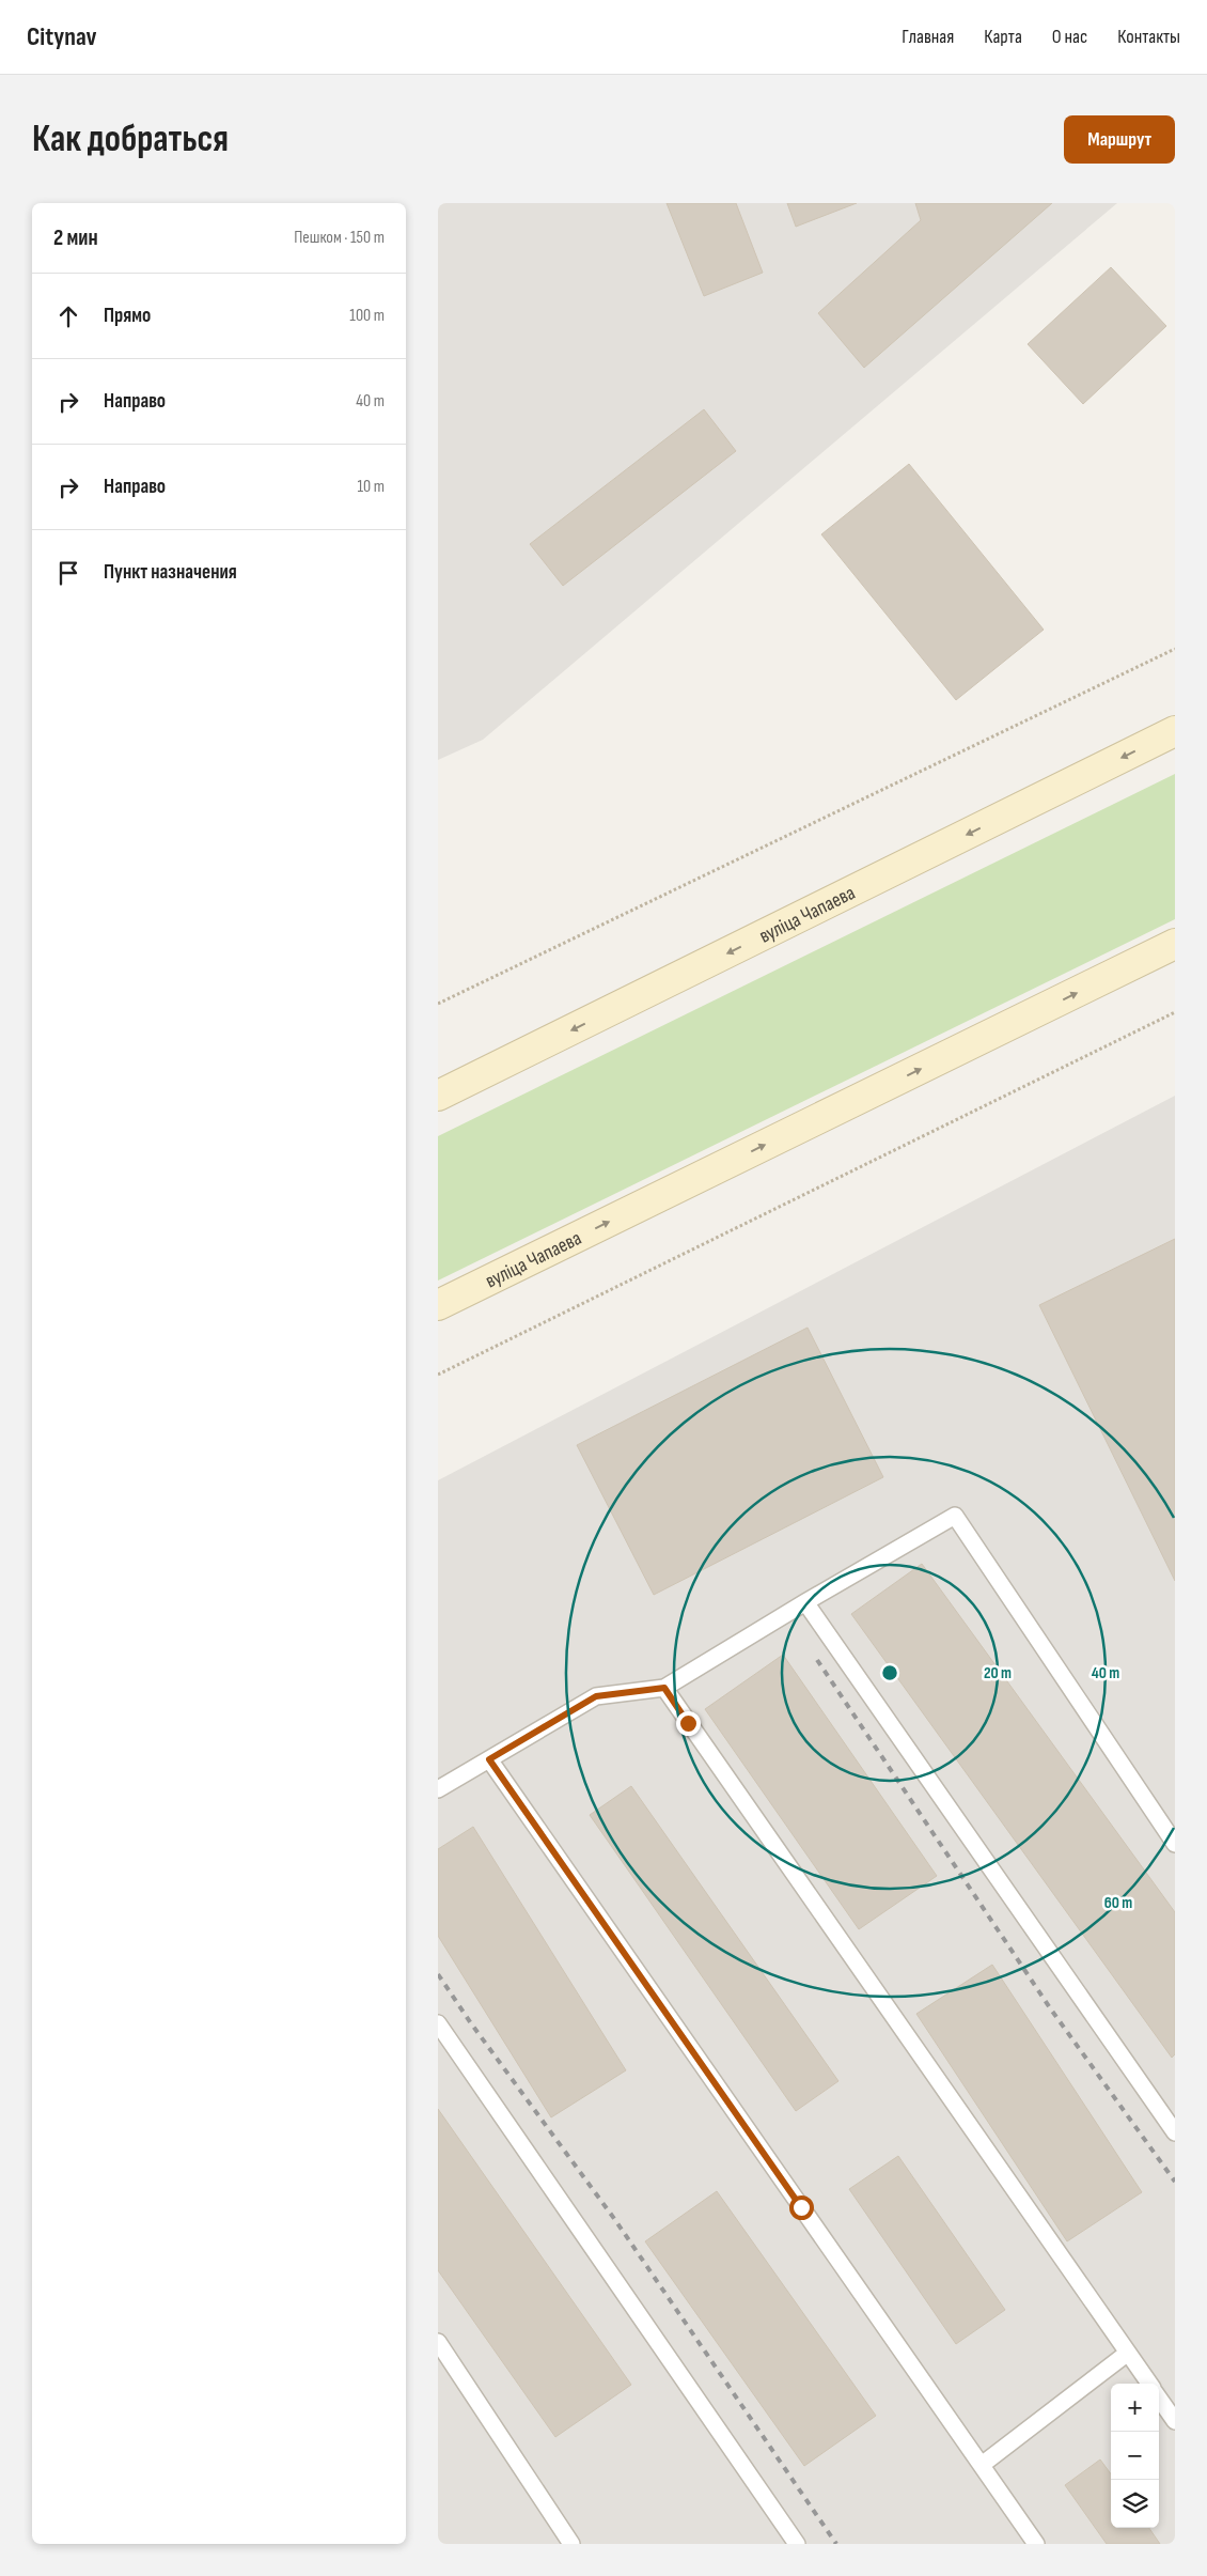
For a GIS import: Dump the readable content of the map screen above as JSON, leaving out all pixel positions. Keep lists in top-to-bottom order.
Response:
{
  "streets": {
    "main road": ["вуліца Чапаева"]
  },
  "page": {
    "header": "Citynav",
    "nav": [
      "Главная",
      "Карта",
      "О нас",
      "Контакты"
    ],
    "buttons": "Маршрут",
    "title": "Как добраться",
    "heading": ["2 мин", "Пешком · 150 m"],
    "list": [
      ["Прямо", "100 m"],
      ["Направо", "40 m"],
      ["Направо", "10 m"],
      "Пункт назначения"
    ],
    "map_buttons": ["+", "−"]
  },
  "rings": ["20 m", "40 m", "60 m"]
}
